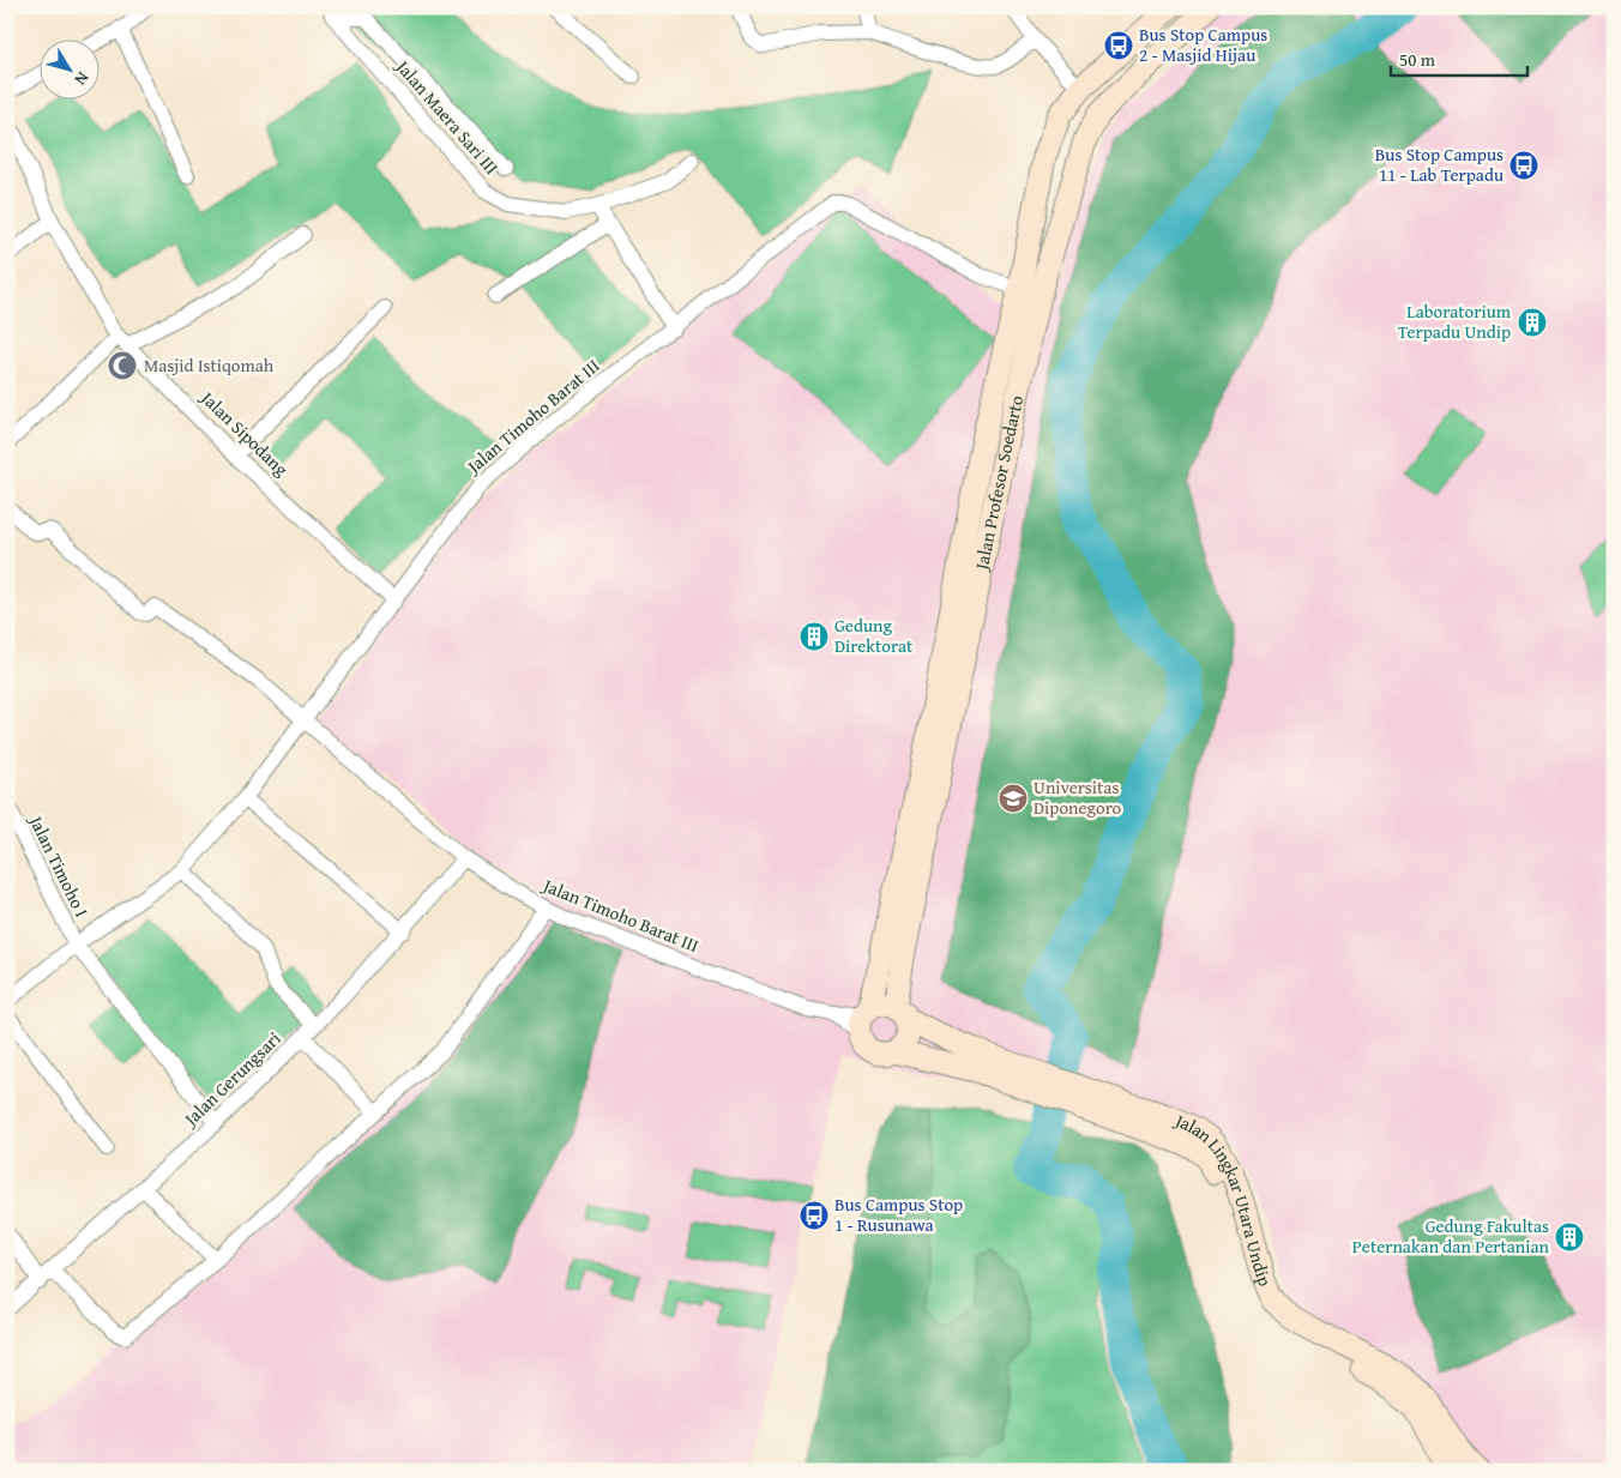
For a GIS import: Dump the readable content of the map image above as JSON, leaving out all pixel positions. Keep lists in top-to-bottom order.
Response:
{
  "streets": {
    "street": [
      "Jalan Maera Sari III",
      "Jalan Timoho Barat III",
      "Jalan Sipodang",
      "Jalan Profesor Soedarto",
      "Jalan Timoho I",
      "Jalan Gerungsari",
      "Jalan Lingkar Utara Undip"
    ]
  },
  "crossings": [
    ["Jalan Timoho Barat III", "Jalan Sipodang"],
    ["Jalan Timoho Barat III", "Jalan Profesor Soedarto"],
    ["Jalan Timoho Barat III", "Jalan Timoho I"],
    ["Jalan Timoho Barat III", "Jalan Gerungsari"],
    ["Jalan Timoho Barat III", "Jalan Lingkar Utara Undip"],
    ["Jalan Profesor Soedarto", "Jalan Lingkar Utara Undip"],
    ["Jalan Timoho I", "Jalan Gerungsari"]
  ],
  "places": {
    "bus stop": ["Bus Stop Campus 2 - Masjid Hijau", "Bus Stop Campus 11 - Lab Terpadu", "Bus Campus Stop 1 - Rusunawa"],
    "building": ["Laboratorium Terpadu Undip", "Gedung Direktorat", "Gedung Fakultas Peternakan dan Pertanian"],
    "mosque": ["Masjid Istiqomah"],
    "school or university": ["Universitas Diponegoro"]
  },
  "scale_bar": "50 m",
  "north": "bottom right"
}
